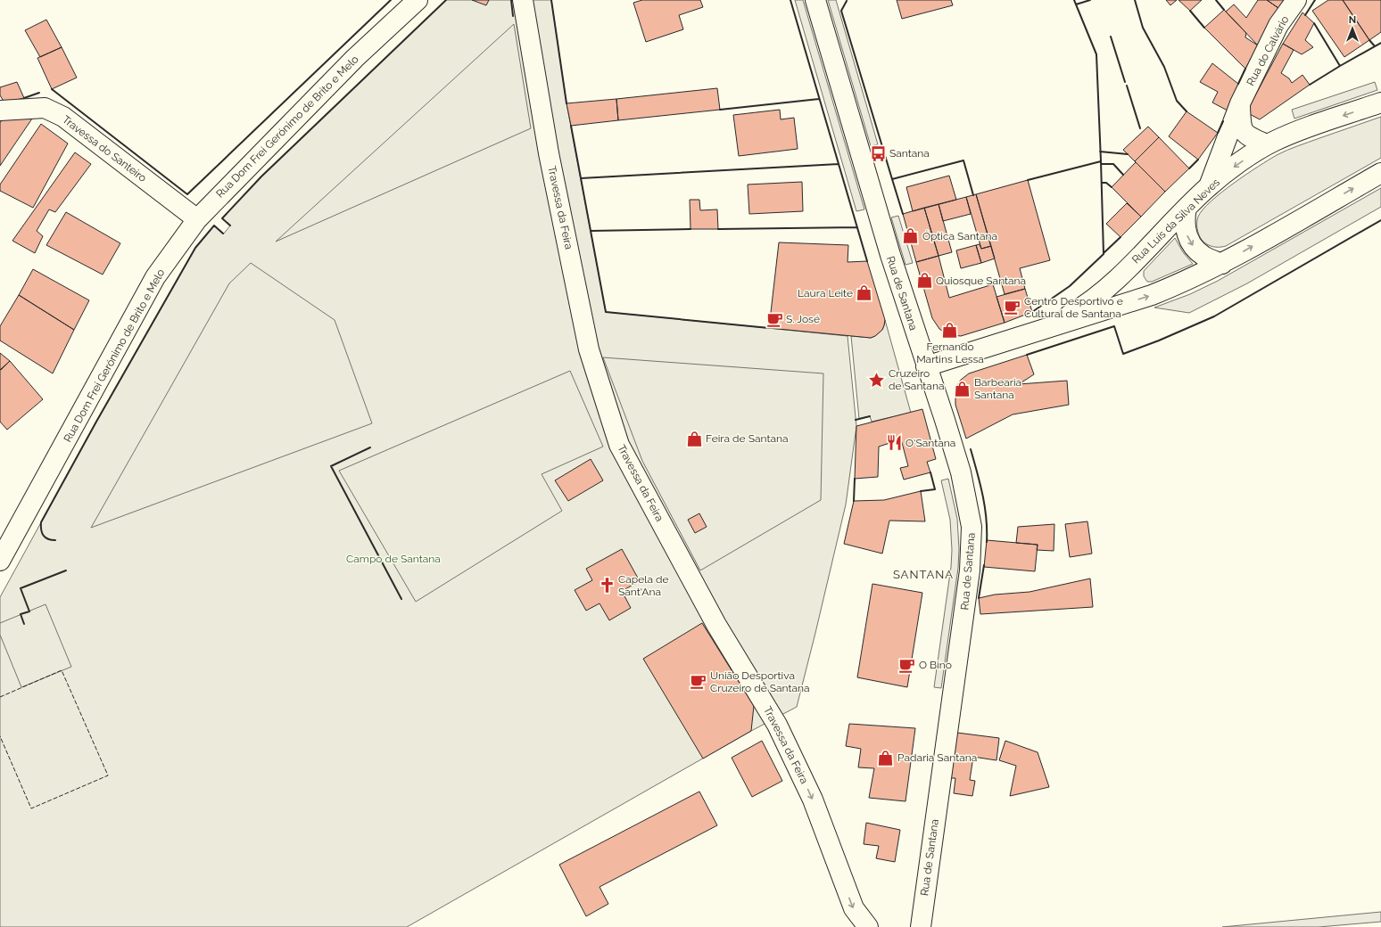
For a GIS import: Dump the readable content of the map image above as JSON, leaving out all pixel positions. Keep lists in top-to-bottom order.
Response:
{
  "streets": {
    "street": [
      "Rua do Calvário",
      "Rua Dom Frei Gerónimo de Brito e Melo",
      "Travessa do Santeiro",
      "Travessa da Feira",
      "Rua Luís da Silva Neves",
      "Rua de Santana"
    ]
  },
  "crossings": [
    ["Rua do Calvário", "Rua Luís da Silva Neves"],
    ["Rua Dom Frei Gerónimo de Brito e Melo", "Travessa do Santeiro"],
    ["Rua Luís da Silva Neves", "Rua de Santana"]
  ],
  "one_way": ["Travessa da Feira"],
  "districts": ["SANTANA"],
  "parks": ["Campo de Santana"],
  "places": {
    "bus stop": ["Santana"],
    "shop": [
      "Óptica Santana",
      "Quiosque Santana",
      "Laura Leite",
      "Fernando Martins Lessa",
      "Barbearia Santana",
      "Feira de Santana",
      "Padaria Santana"
    ],
    "cafe": [
      "Centro Desportivo e Cultural de Santana",
      "S. José",
      "O Bino",
      "União Desportiva Cruzeiro de Santana"
    ],
    "place": ["Cruzeiro de Santana"],
    "restaurant": ["O'Santana"],
    "church": ["Capela de Sant'Ana"]
  },
  "north": "top"
}
